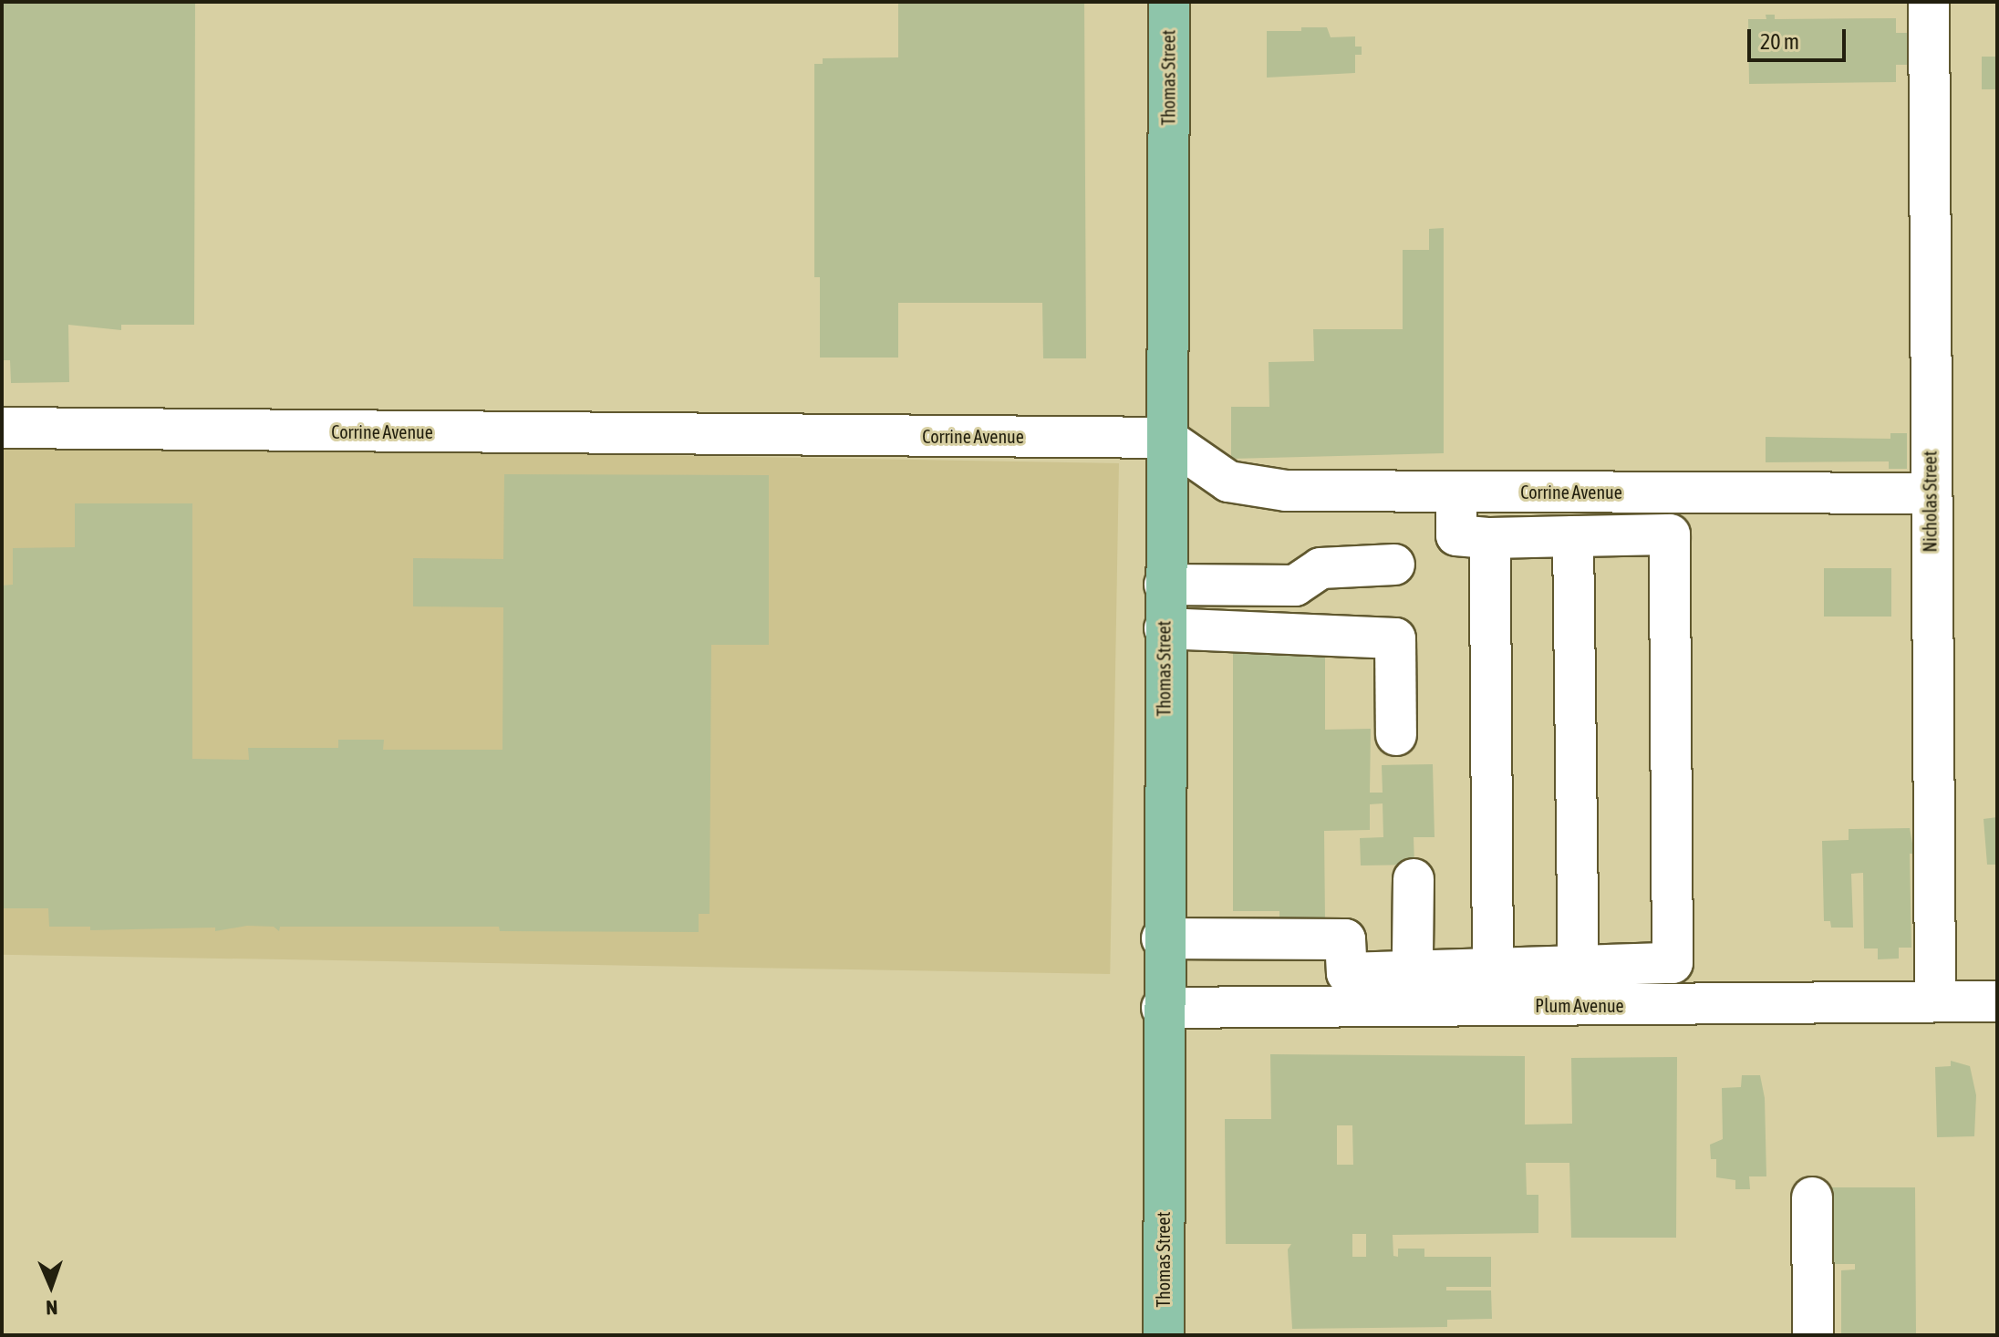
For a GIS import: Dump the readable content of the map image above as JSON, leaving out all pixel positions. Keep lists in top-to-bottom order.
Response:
{
  "streets": {
    "main road": ["Thomas Street"],
    "street": ["Corrine Avenue", "Nicholas Street", "Plum Avenue"]
  },
  "crossings": [
    ["Thomas Street", "Corrine Avenue"],
    ["Thomas Street", "Plum Avenue"],
    ["Corrine Avenue", "Nicholas Street"],
    ["Nicholas Street", "Plum Avenue"]
  ],
  "scale_bar": "20 m",
  "north": "bottom"
}
